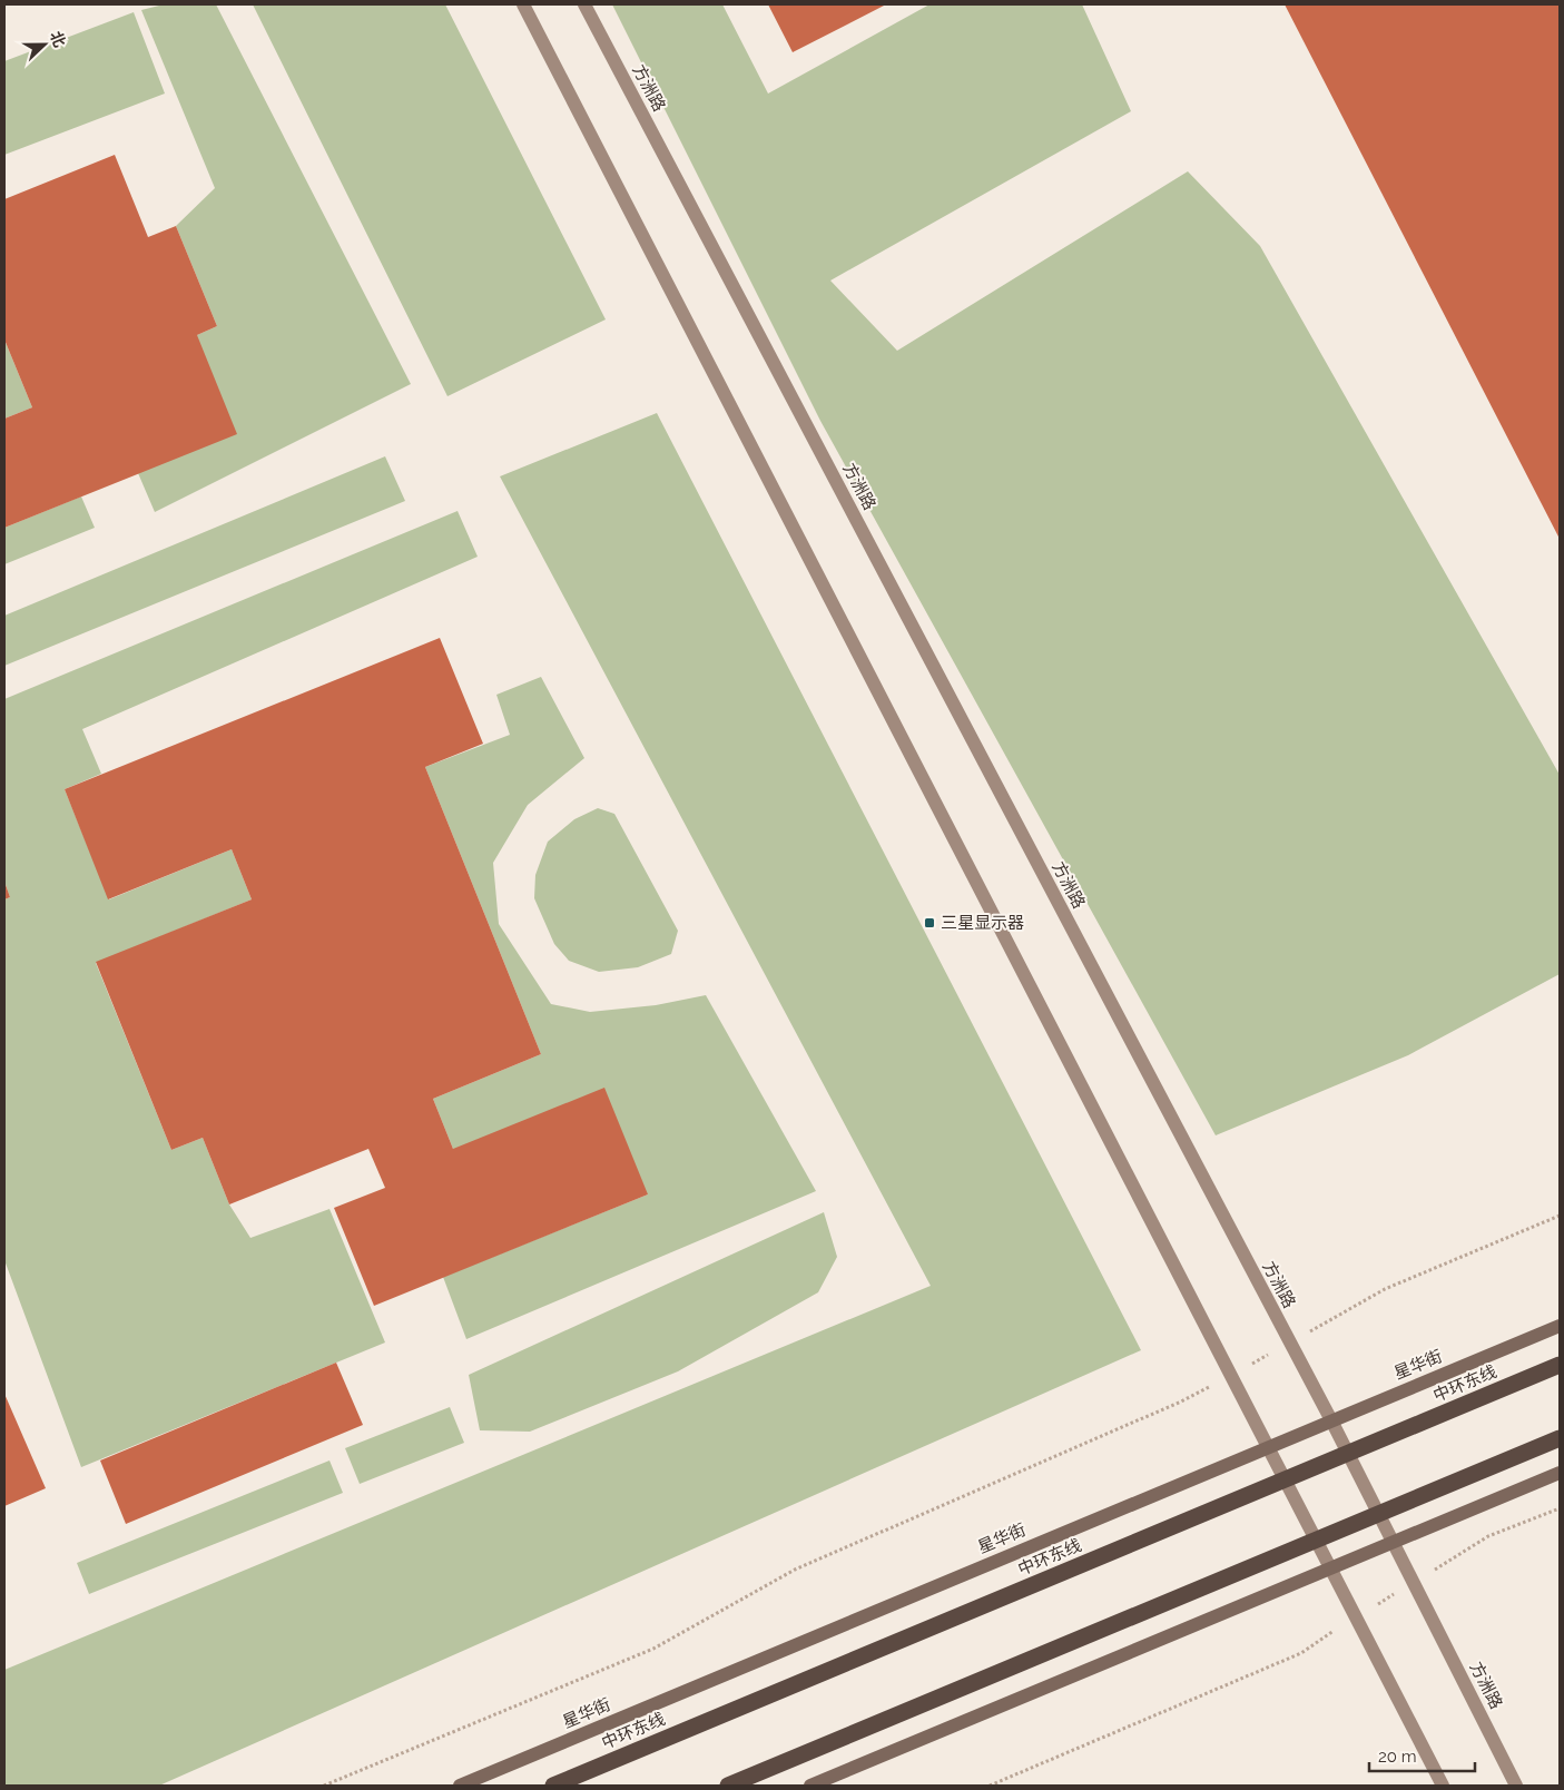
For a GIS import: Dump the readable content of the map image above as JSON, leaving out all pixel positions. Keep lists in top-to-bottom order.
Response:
{
  "streets": {
    "highway": ["中环东线"],
    "main road": ["方洲路", "星华街"]
  },
  "crossings": [
    ["方洲路", "星华街"]
  ],
  "places": {
    "transit": ["三星显示器"]
  },
  "scale_bar": "20 m",
  "north": "right"
}
